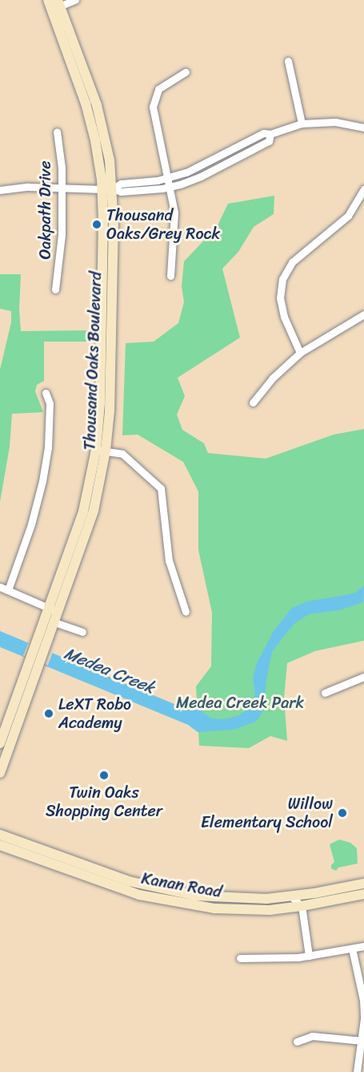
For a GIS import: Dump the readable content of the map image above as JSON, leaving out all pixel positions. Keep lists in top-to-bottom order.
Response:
{
  "streets": {
    "main road": ["Thousand Oaks Boulevard", "Kanan Road"],
    "street": ["Oakpath Drive"]
  },
  "water": ["Medea Creek"],
  "parks": ["Medea Creek Park"],
  "places": [
    "Thousand Oaks/Grey Rock",
    "LeXT Robo Academy",
    "Twin Oaks Shopping Center",
    "Willow Elementary School"
  ]
}
